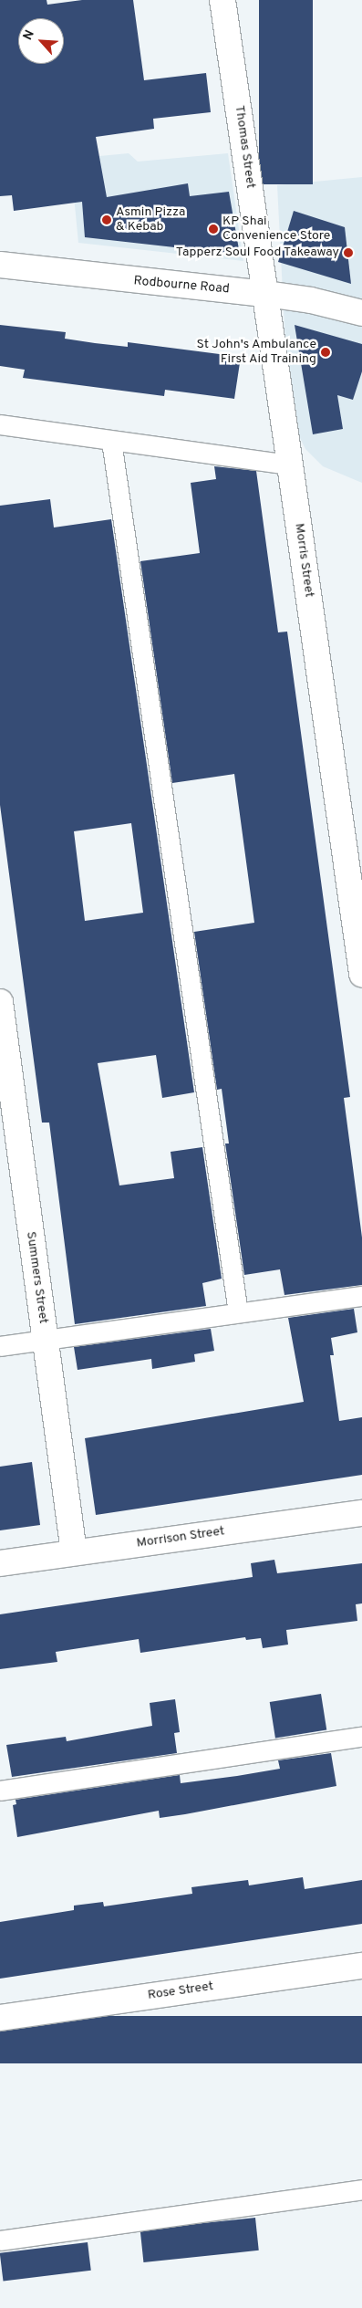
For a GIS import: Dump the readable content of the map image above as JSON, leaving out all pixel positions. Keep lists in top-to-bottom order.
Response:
{
  "streets": {
    "street": [
      "Thomas Street",
      "Rodbourne Road",
      "Morris Street",
      "Summers Street",
      "Morrison Street",
      "Rose Street"
    ]
  },
  "crossings": [
    ["Thomas Street", "Rodbourne Road"],
    ["Thomas Street", "Morris Street"],
    ["Rodbourne Road", "Morris Street"],
    ["Summers Street", "Morrison Street"]
  ],
  "places": [
    "Asmin Pizza & Kebab",
    "KP Shai Convenience Store",
    "Tapperz Soul Food Takeaway",
    "St John's Ambulance First Aid Training"
  ],
  "north": "top left"
}
